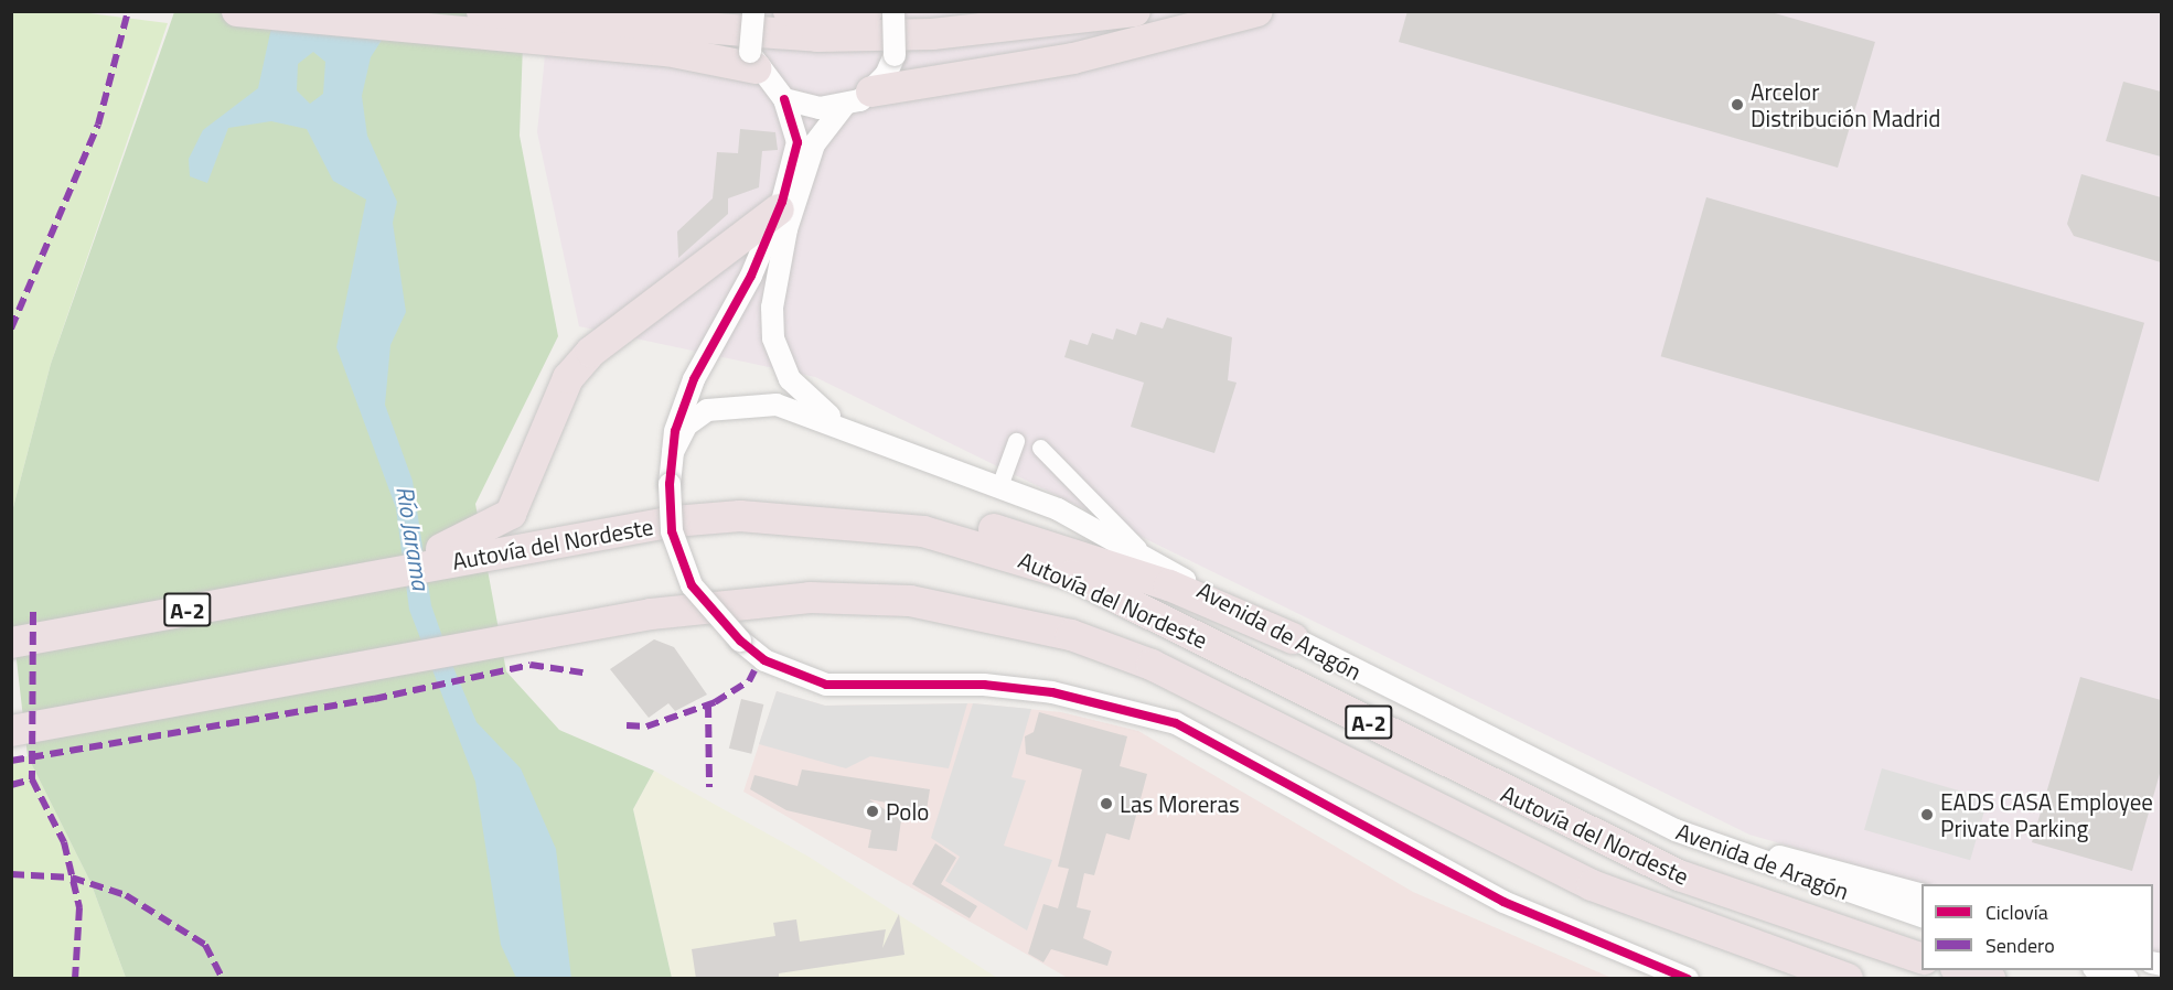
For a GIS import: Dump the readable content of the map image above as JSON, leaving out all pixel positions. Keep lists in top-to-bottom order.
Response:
{
  "streets": {
    "highway": ["Autovía del Nordeste", "A-2"],
    "street": ["Avenida de Aragón"]
  },
  "water": ["Río Jarama"],
  "places": [
    "Arcelor Distribución Madrid",
    "Las Moreras",
    "Polo",
    "EADS CASA Employee Private Parking"
  ],
  "legend": ["Ciclovía", "Sendero"]
}
